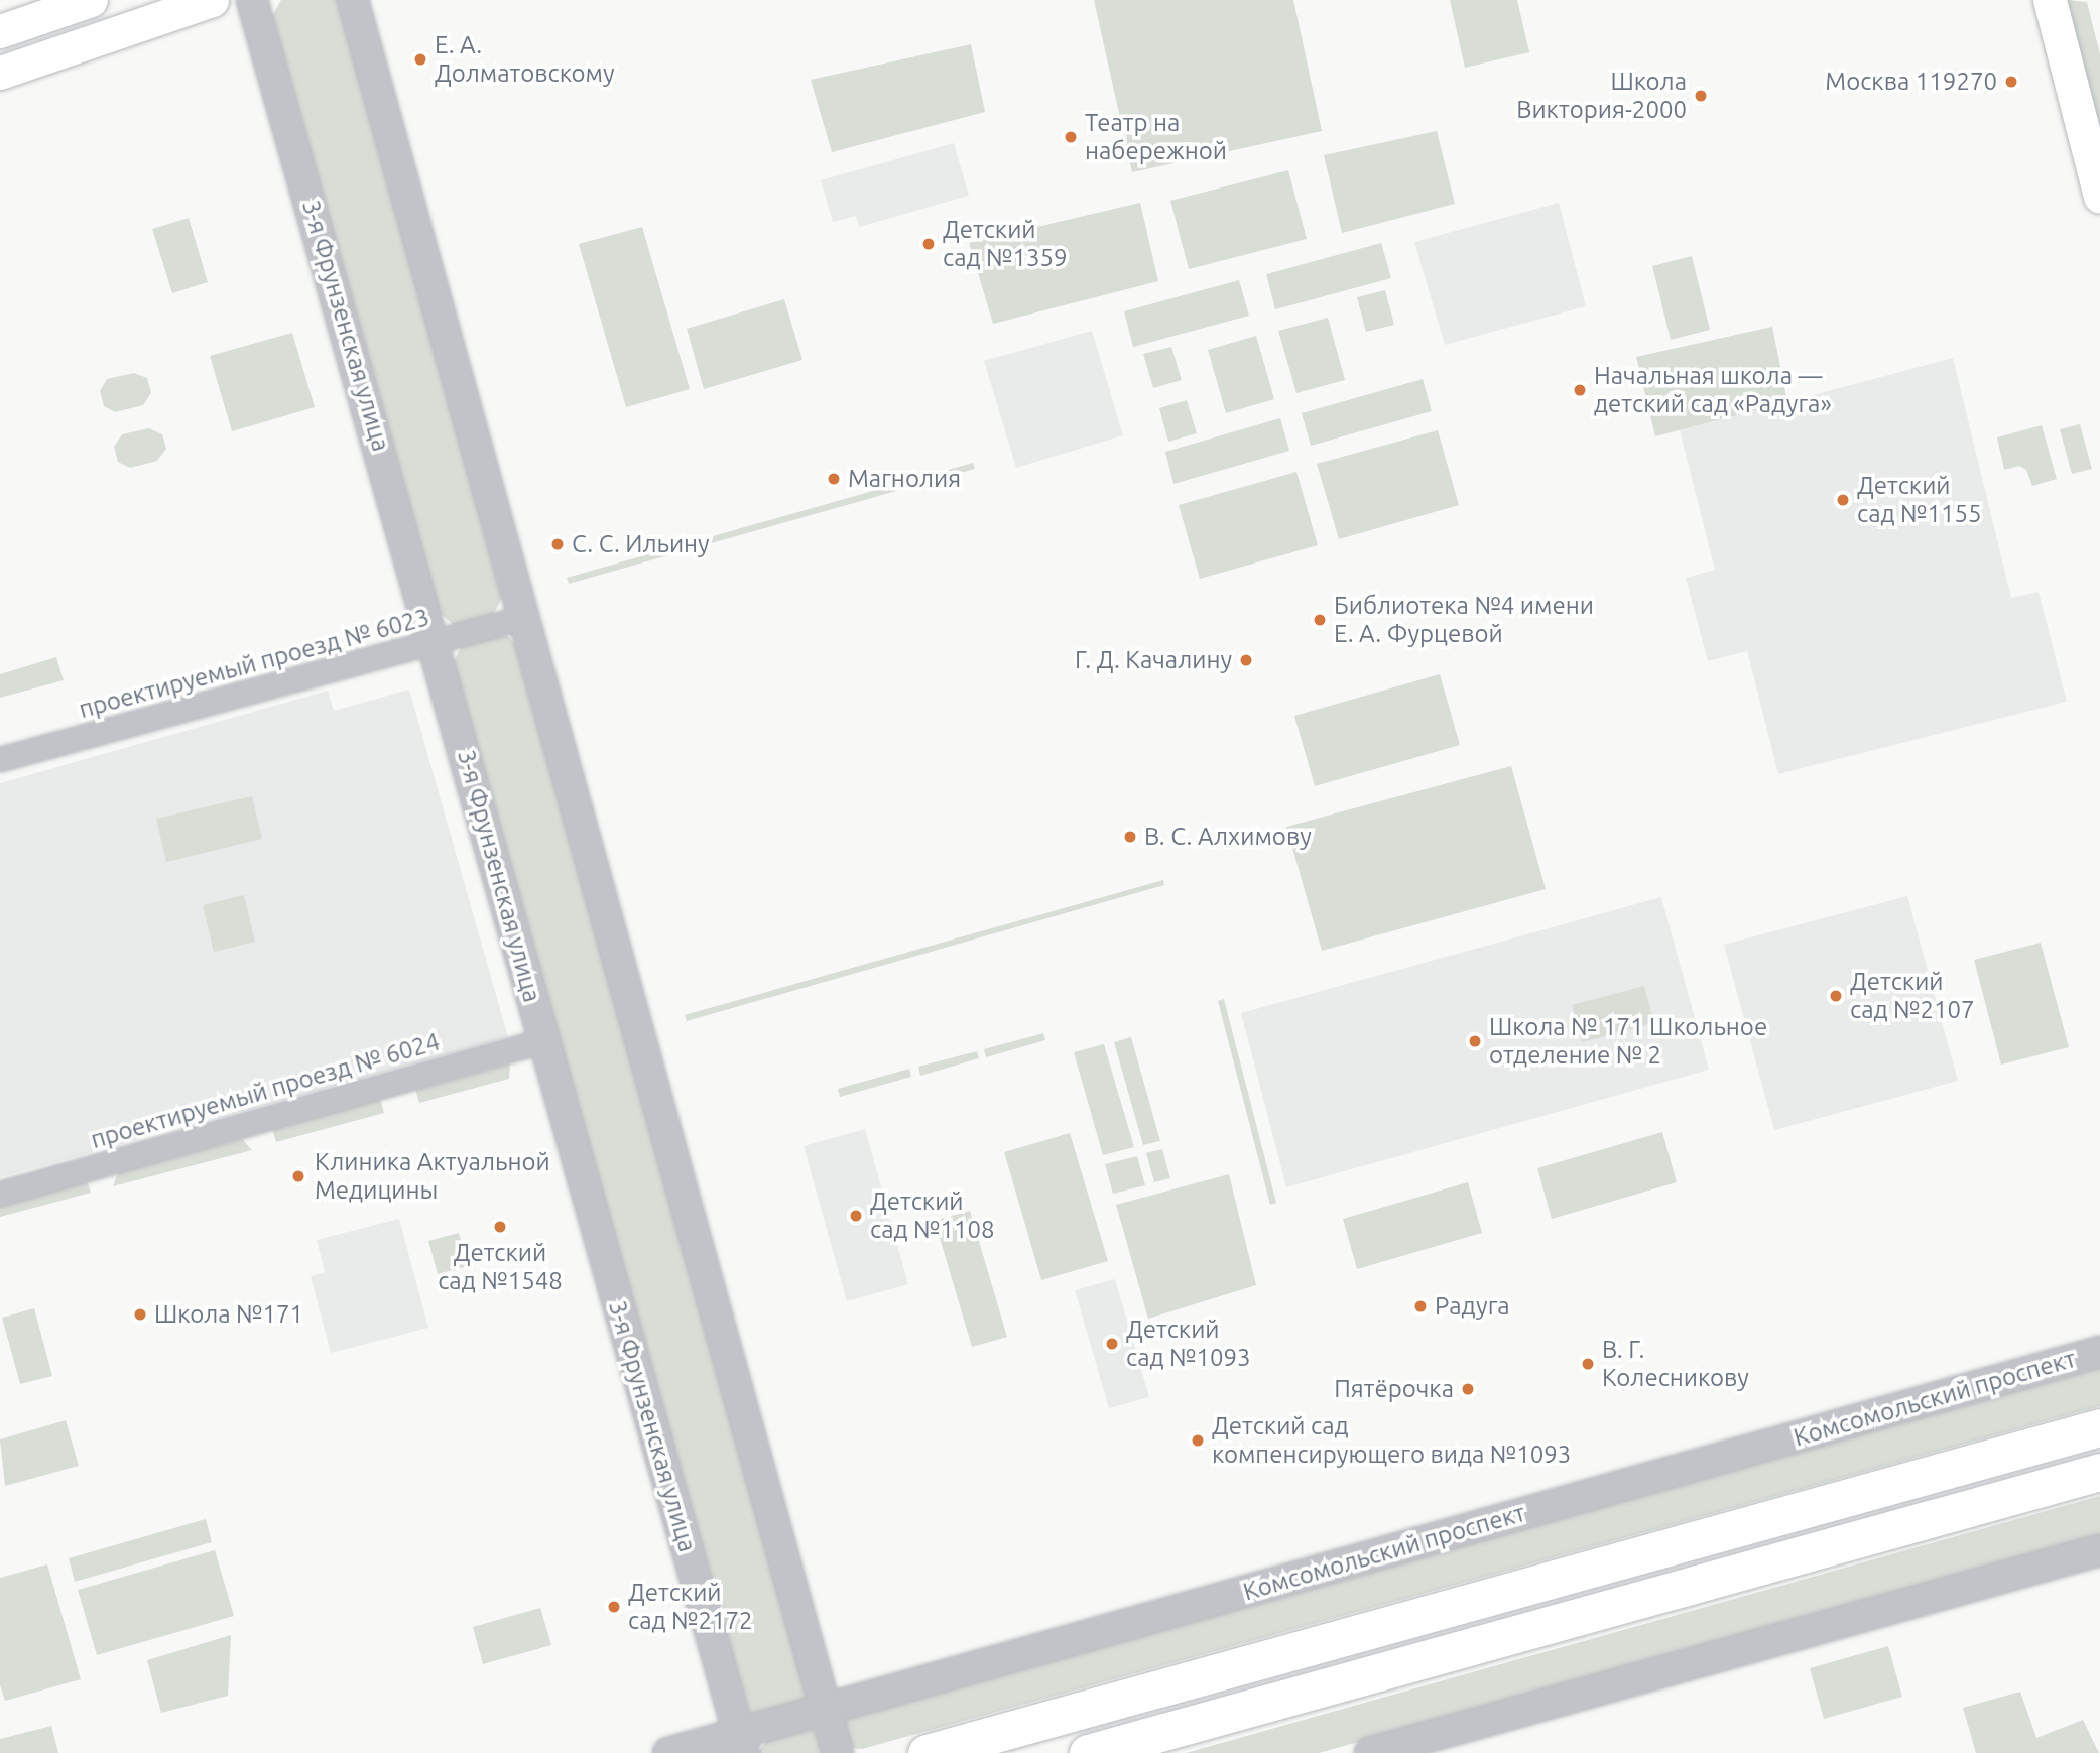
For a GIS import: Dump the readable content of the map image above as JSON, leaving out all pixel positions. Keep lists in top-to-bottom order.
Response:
{
  "streets": {
    "street": [
      "3-я Фрунзенская улица",
      "проектируемый проезд № 6023",
      "проектируемый проезд № 6024",
      "Комсомольский проспект"
    ]
  },
  "crossings": [
    ["3-я Фрунзенская улица", "проектируемый проезд № 6023"],
    ["3-я Фрунзенская улица", "проектируемый проезд № 6024"],
    ["3-я Фрунзенская улица", "Комсомольский проспект"]
  ],
  "places": [
    "Е. А. Долматовскому",
    "Москва 119270",
    "Школа Виктория-2000",
    "Театр на набережной",
    "Детский сад №1359",
    "Начальная школа — детский сад «Радуга»",
    "Магнолия",
    "Детский сад №1155",
    "С. С. Ильину",
    "Библиотека №4 имени Е. А. Фурцевой",
    "Г. Д. Качалину",
    "В. С. Алхимову",
    "Детский сад №2107",
    "Школа № 171 Школьное отделение № 2",
    "Клиника Актуальной Медицины",
    "Детский сад №1108",
    "Детский сад №1548",
    "Радуга",
    "Школа №171",
    "Детский сад №1093",
    "В. Г. Колесникову",
    "Пятёрочка",
    "Детский сад компенсирующего вида №1093",
    "Детский сад №2172"
  ]
}
